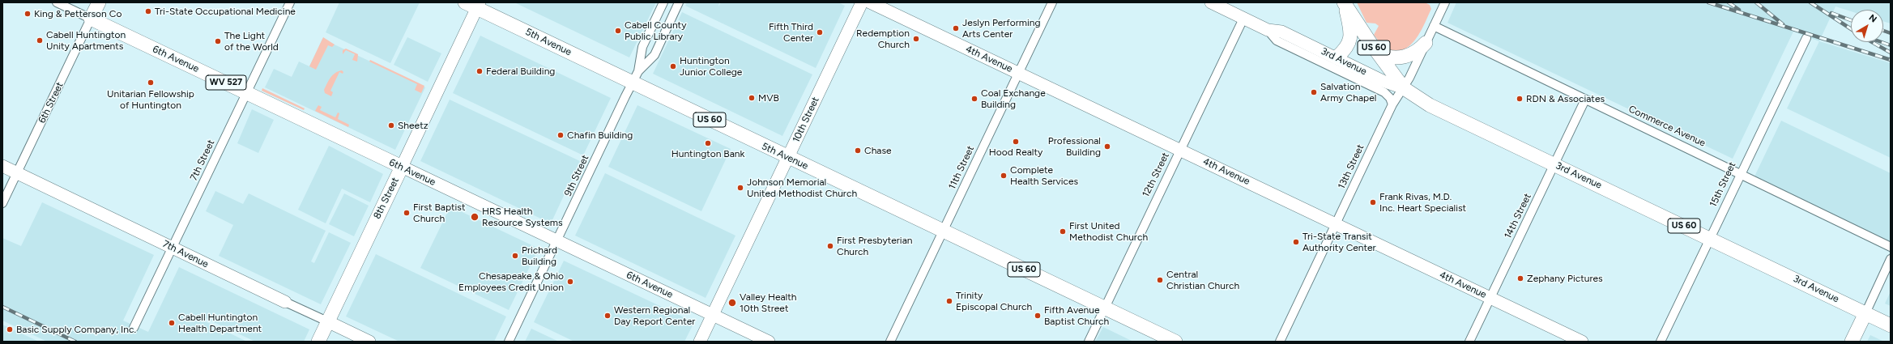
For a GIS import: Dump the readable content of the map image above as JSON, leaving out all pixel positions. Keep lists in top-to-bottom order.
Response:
{
  "streets": {
    "main road": [
      "5th Avenue",
      "US 60",
      "6th Avenue",
      "3rd Avenue",
      "WV 527",
      "6th Street",
      "8th Street"
    ],
    "street": [
      "4th Avenue",
      "10th Street",
      "Commerce Avenue",
      "7th Street",
      "13th Street",
      "11th Street",
      "12th Street",
      "9th Street",
      "15th Street",
      "14th Street",
      "7th Avenue"
    ]
  },
  "crossings": [
    ["5th Avenue", "10th Street"],
    ["5th Avenue", "11th Street"],
    ["5th Avenue", "12th Street"],
    ["5th Avenue", "9th Street"],
    ["5th Avenue", "8th Street"],
    ["US 60", "3rd Avenue"],
    ["US 60", "13th Street"],
    ["6th Avenue", "6th Street"],
    ["6th Avenue", "10th Street"],
    ["6th Avenue", "7th Street"],
    ["6th Avenue", "9th Street"],
    ["6th Avenue", "8th Street"],
    ["4th Avenue", "13th Street"],
    ["4th Avenue", "11th Street"],
    ["4th Avenue", "12th Street"],
    ["4th Avenue", "14th Street"],
    ["3rd Avenue", "13th Street"],
    ["3rd Avenue", "12th Street"],
    ["3rd Avenue", "15th Street"],
    ["3rd Avenue", "14th Street"],
    ["6th Street", "7th Avenue"],
    ["Commerce Avenue", "13th Street"],
    ["Commerce Avenue", "15th Street"],
    ["Commerce Avenue", "14th Street"],
    ["7th Street", "7th Avenue"],
    ["8th Street", "7th Avenue"]
  ],
  "places": [
    "Tri-State Occupational Medicine",
    "King & Petterson Co",
    "Jeslyn Performing Arts Center",
    "Cabell County Public Library",
    "Fifth Third Center",
    "Redemption Church",
    "Cabell Huntington Unity Apartments",
    "The Light of the World",
    "Huntington Junior College",
    "Federal Building",
    "Unitarian Fellowship of Huntington",
    "Salvation Army Chapel",
    "MVB",
    "Coal Exchange Building",
    "RDN & Associates",
    "Sheetz",
    "Chafin Building",
    "Hood Realty",
    "Huntington Bank",
    "Professional Building",
    "Chase",
    "Complete Health Services",
    "Johnson Memorial United Methodist Church",
    "Frank Rivas, M.D. Inc. Heart Specialist",
    "First Baptist Church",
    "HRS Health Resource Systems",
    "First United Methodist Church",
    "Tri-State Transit Authority Center",
    "First Presbyterian Church",
    "Prichard Building",
    "Zephany Pictures",
    "Central Christian Church",
    "Chesapeake & Ohio Employees Credit Union",
    "Trinity Episcopal Church",
    "Valley Health 10th Street",
    "Western Regional Day Report Center",
    "Fifth Avenue Baptist Church",
    "Cabell Huntington Health Department",
    "Basic Supply Company, Inc."
  ],
  "north": "top right"
}
